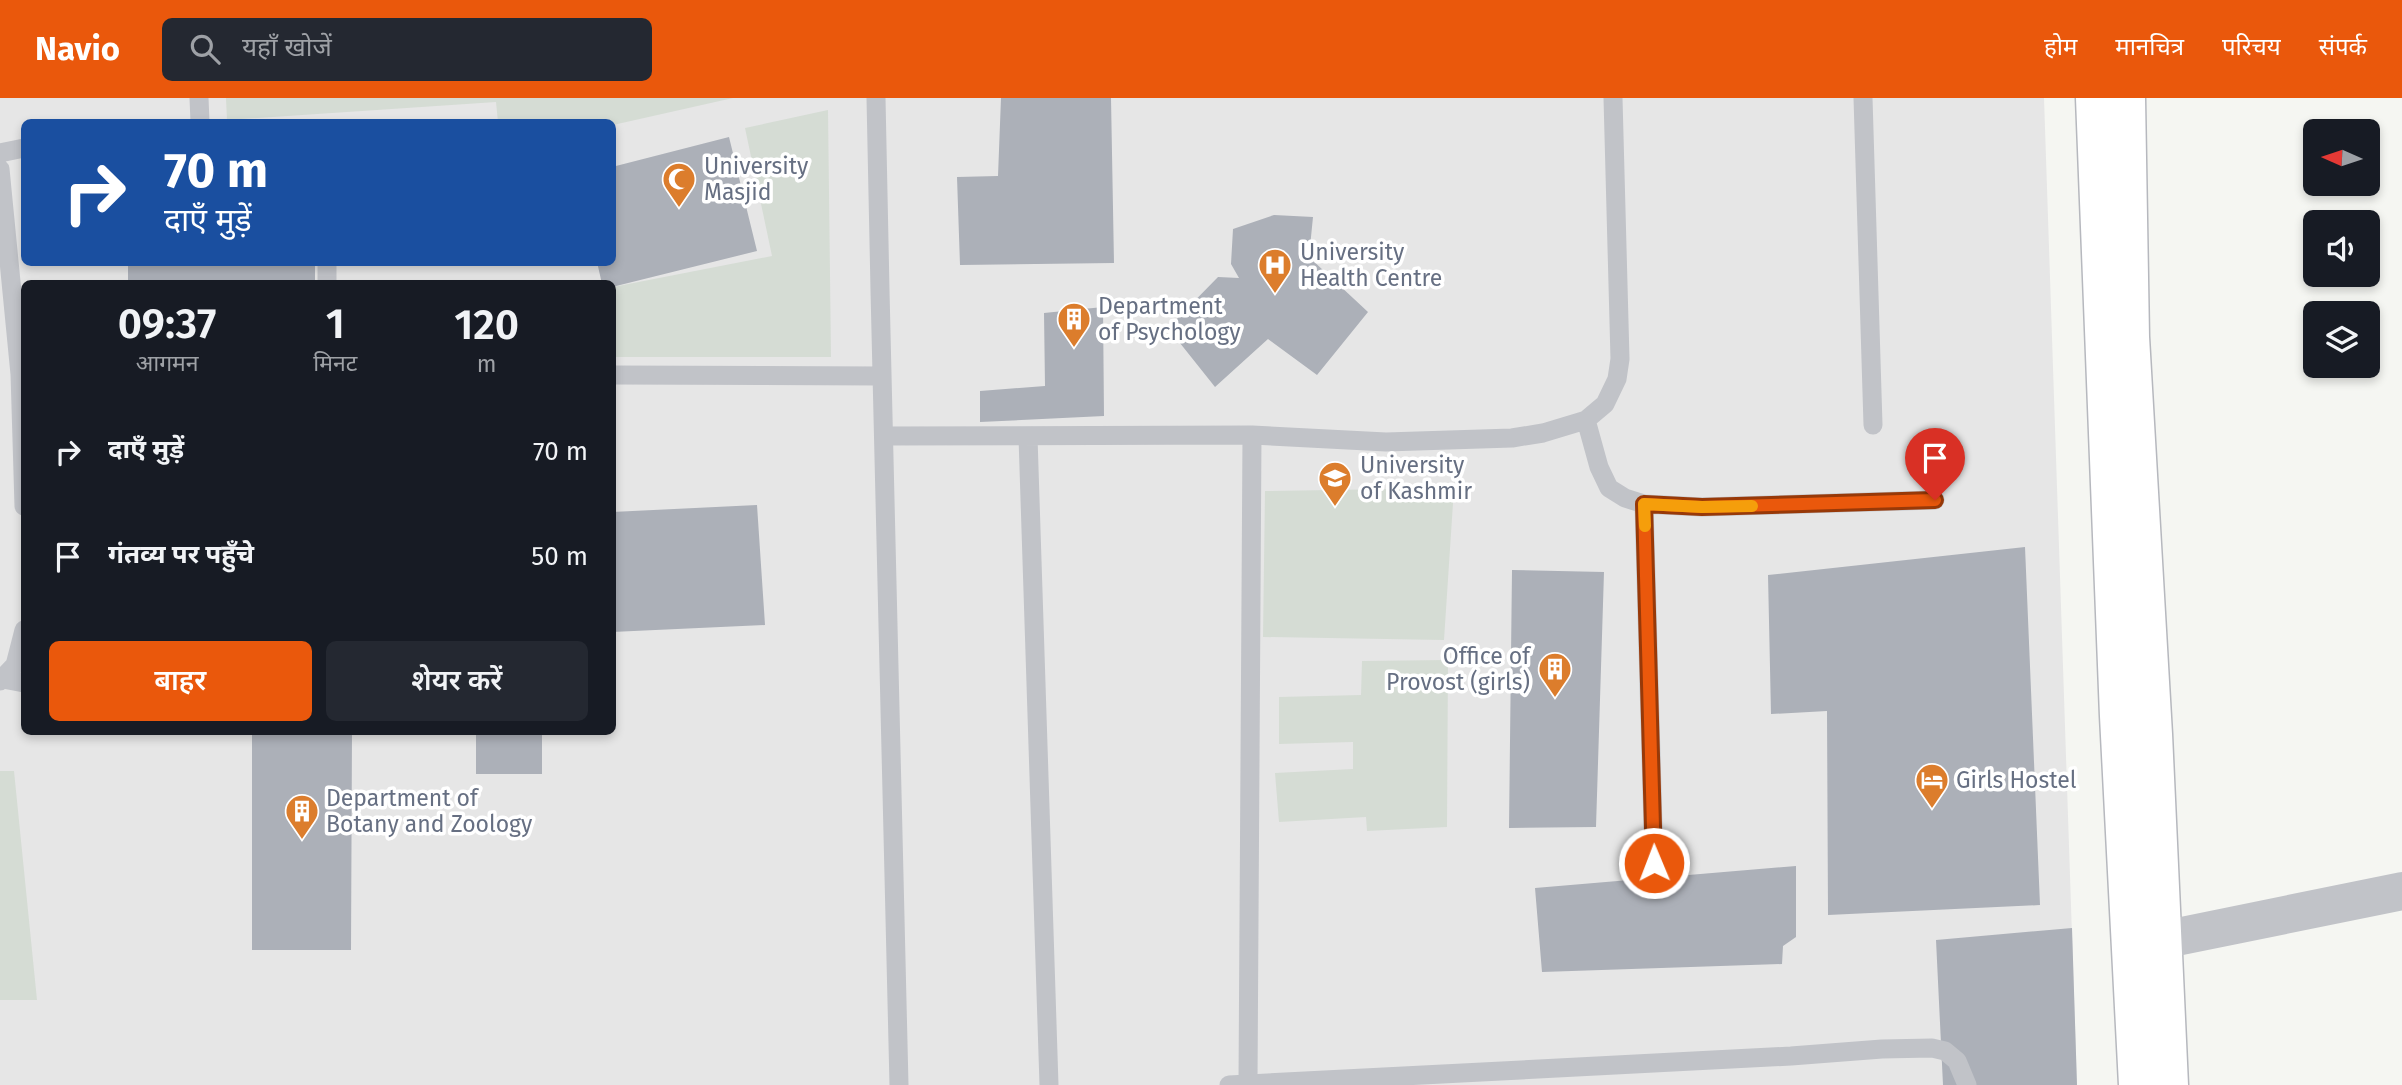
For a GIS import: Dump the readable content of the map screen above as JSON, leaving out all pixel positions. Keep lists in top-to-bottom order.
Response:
{
  "places": {
    "mosque": ["University Masjid"],
    "hospital": ["University Health Centre"],
    "building": ["Department of Psychology", "Office of Provost (girls)", "Department of Botany and Zoology"],
    "school or university": ["University of Kashmir"],
    "hotel": ["Girls Hostel"]
  },
  "north": "left",
  "page": {
    "header": "Navio",
    "search": "यहाँ खोजें",
    "nav": [
      "होम",
      "मानचित्र",
      "परिचय",
      "संपर्क"
    ],
    "turn": ["70 m", "दाएँ मुड़ें"],
    "eta": [
      "09:37",
      "आगमन",
      "1",
      "मिनट",
      "120",
      "m"
    ],
    "list": [
      {
        "name": "दाएँ मुड़ें",
        "value": "70 m"
      },
      {
        "name": "गंतव्य पर पहुँचे",
        "value": "50 m"
      }
    ],
    "buttons": ["बाहर", "शेयर करें"]
  }
}
